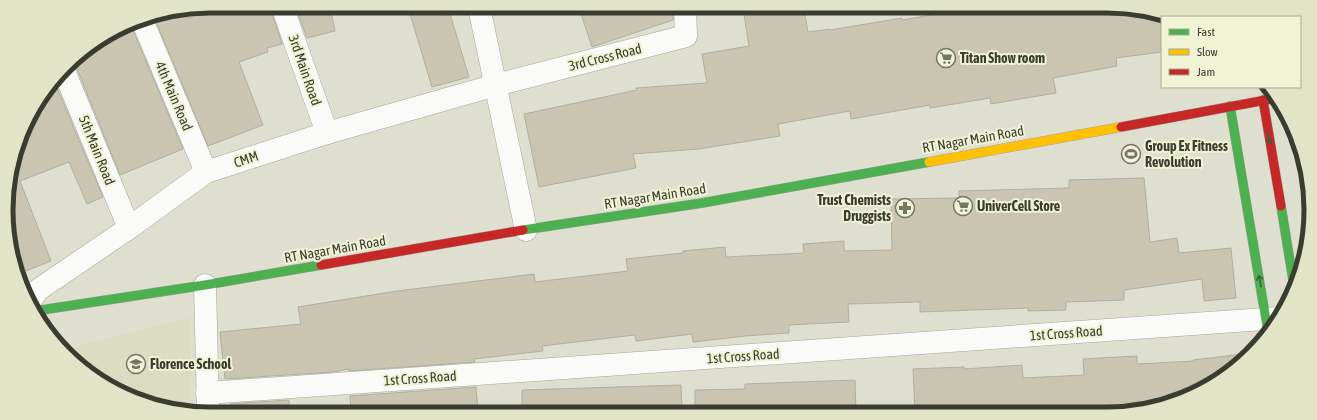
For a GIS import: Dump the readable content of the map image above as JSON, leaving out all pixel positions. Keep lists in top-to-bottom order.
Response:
{
  "streets": {
    "street": [
      "3rd Cross Road",
      "3rd Main Road",
      "4th Main Road",
      "RT Nagar Main Road",
      "5th Main Road",
      "CMM",
      "1st Cross Road"
    ]
  },
  "crossings": [
    ["3rd Cross Road", "CMM"],
    ["3rd Main Road", "CMM"],
    ["4th Main Road", "CMM"],
    ["5th Main Road", "CMM"]
  ],
  "places": {
    "supermarket": ["Titan Show room", "UniverCell Store"],
    "sports": ["Group Ex Fitness Revolution"],
    "pharmacy": ["Trust Chemists Druggists"],
    "school or university": ["Florence School"]
  },
  "legend": ["Fast", "Slow", "Jam"]
}
